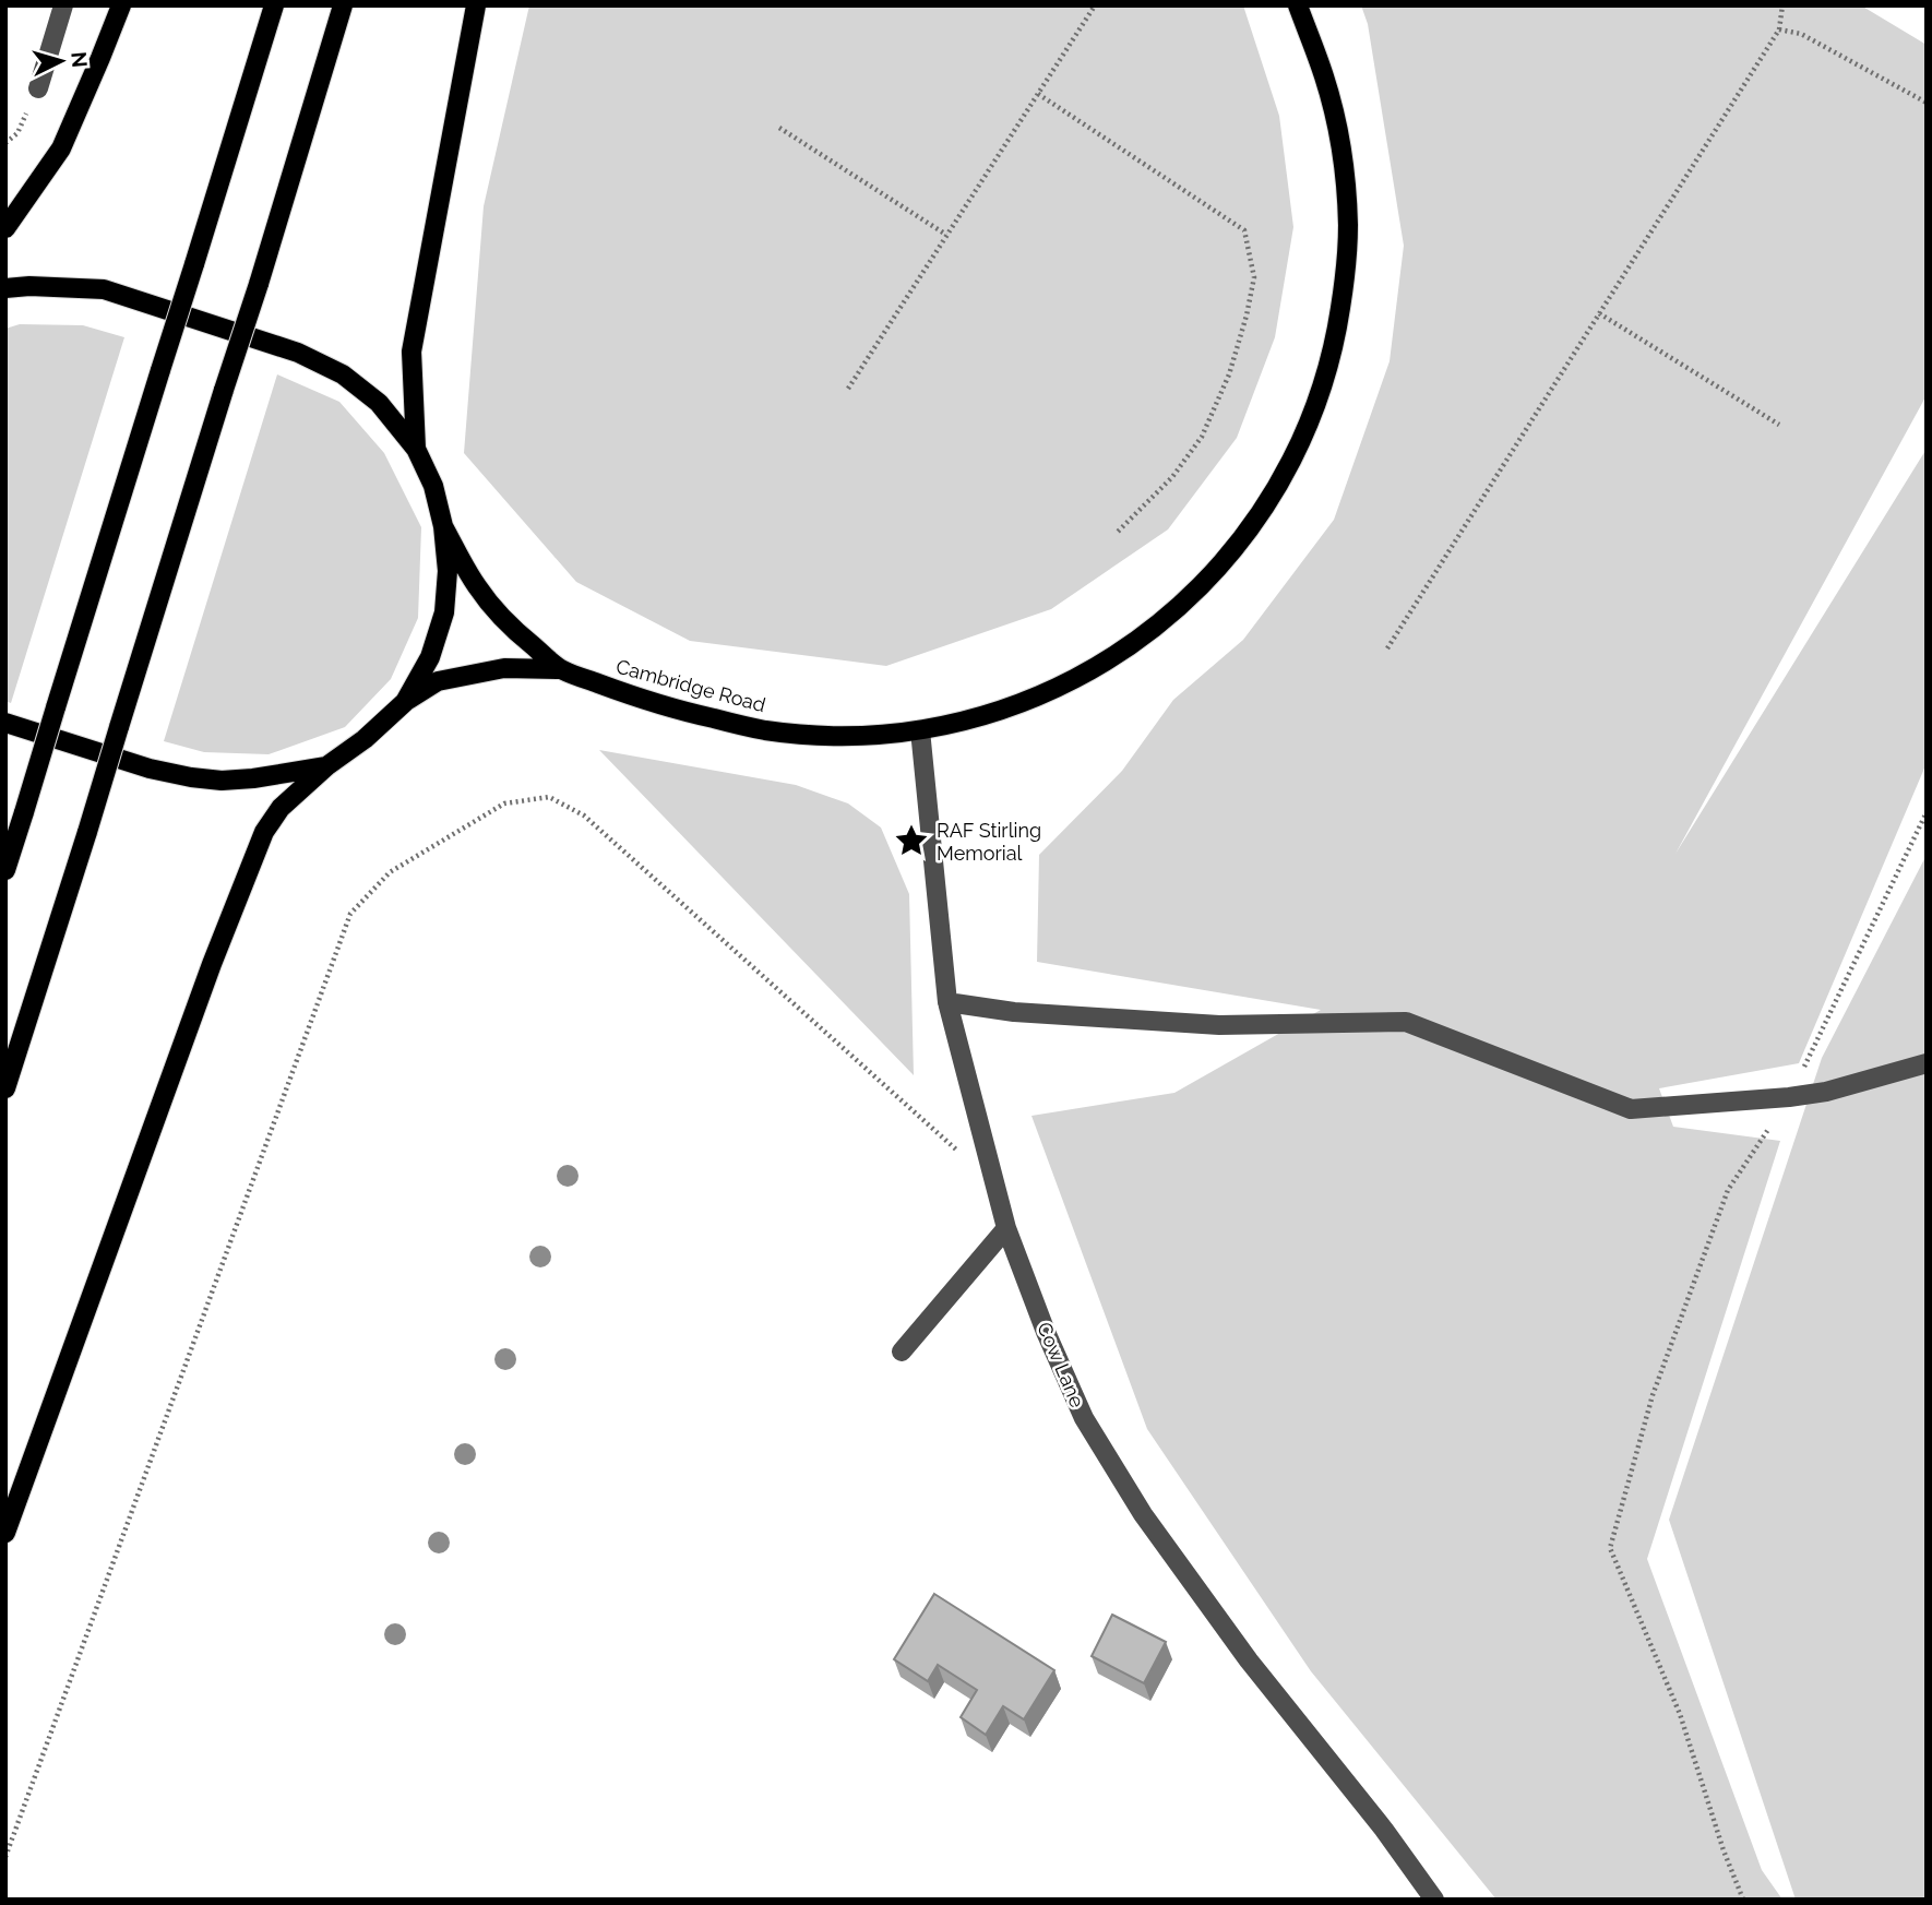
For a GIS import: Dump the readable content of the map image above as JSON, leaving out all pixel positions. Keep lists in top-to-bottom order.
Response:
{
  "streets": {
    "main road": ["Cambridge Road"],
    "street": ["Cow Lane"]
  },
  "crossings": [
    ["Cambridge Road", "Cow Lane"]
  ],
  "places": {
    "place": ["RAF Stirling Memorial"]
  },
  "north": "right"
}
